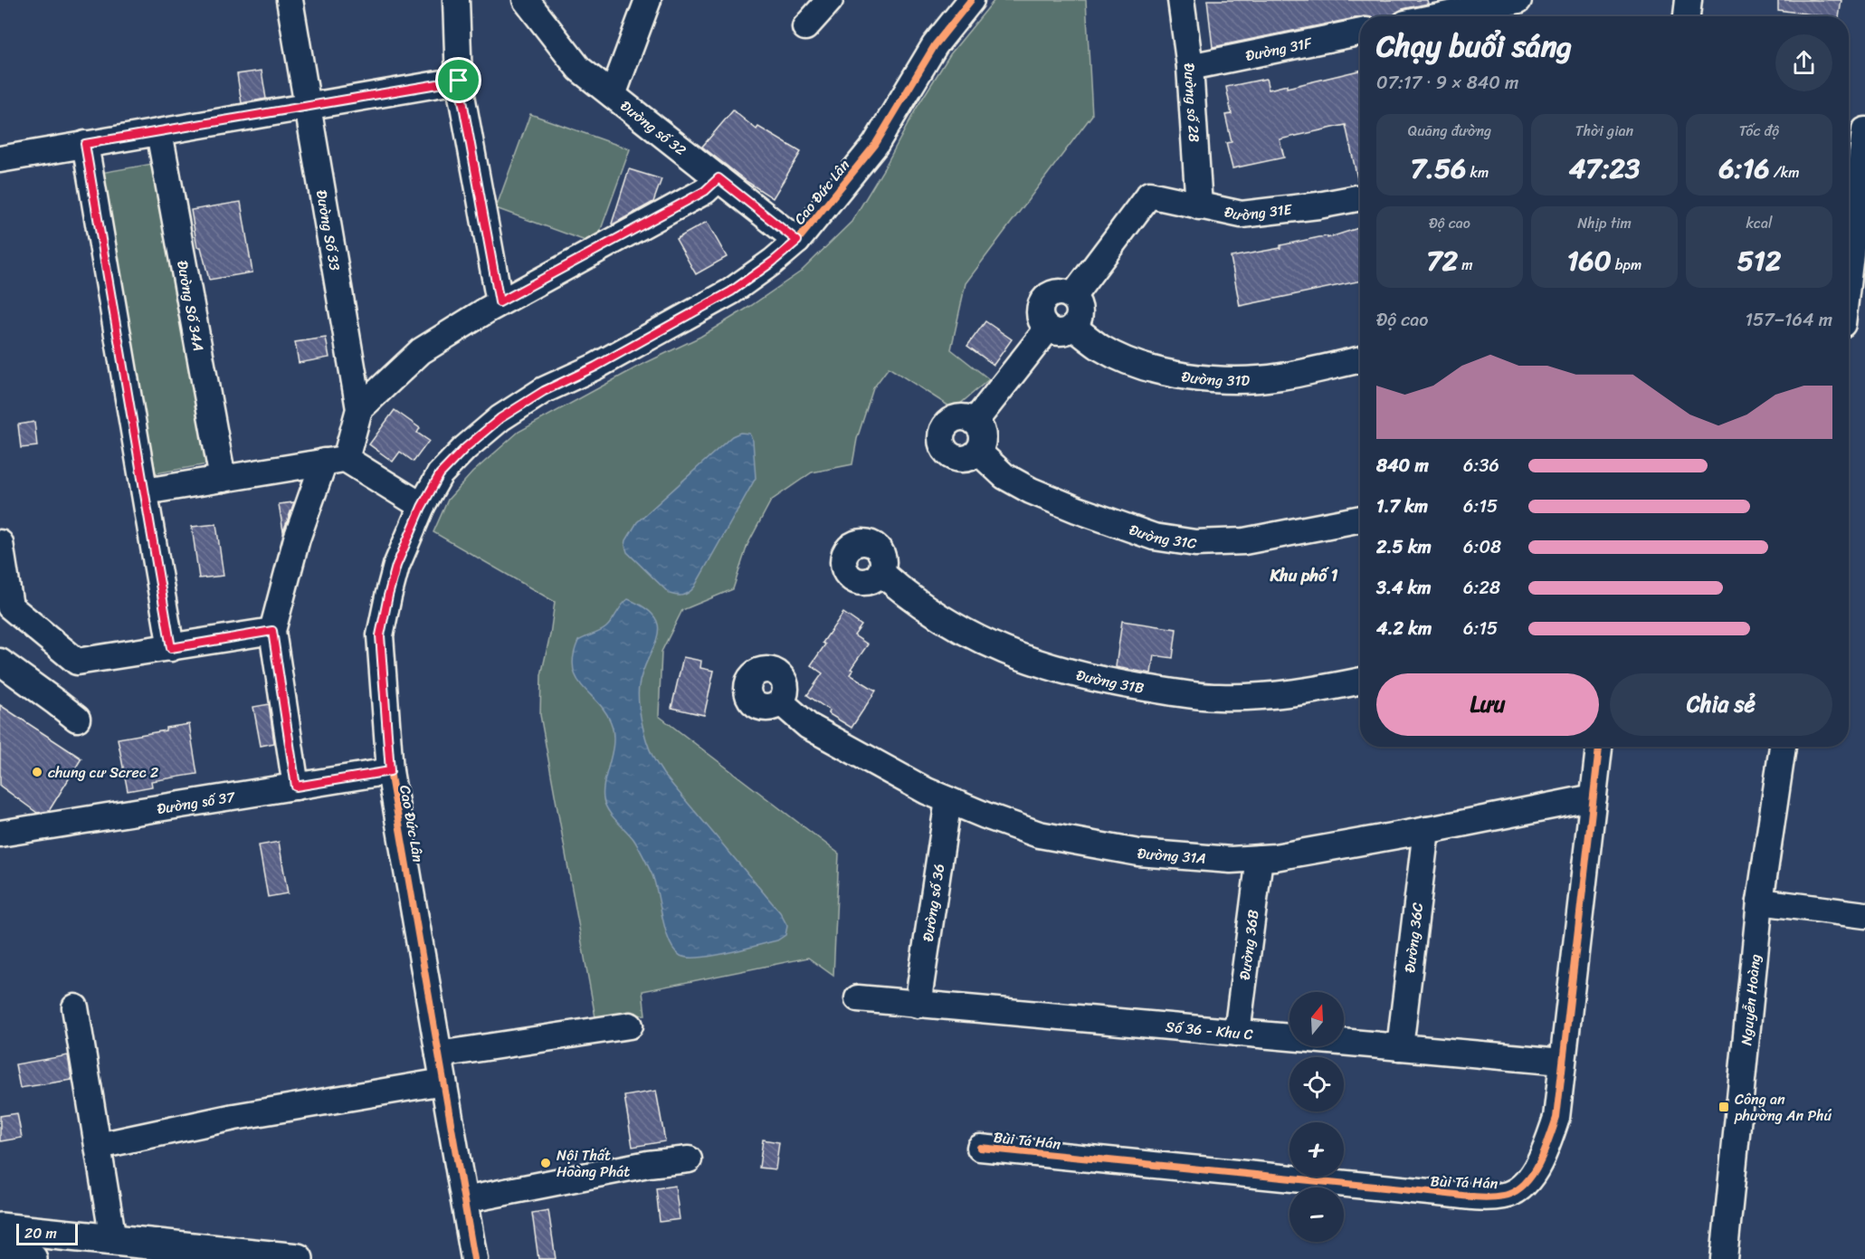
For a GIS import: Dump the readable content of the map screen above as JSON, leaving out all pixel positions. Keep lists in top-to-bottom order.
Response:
{
  "streets": {
    "street": [
      "Đường 31F",
      "Đường số 28",
      "Đường số 32",
      "Cao Đức Lân",
      "Đường 31E",
      "Đường Số 33",
      "Đường Số 34A",
      "Đường 31D",
      "Đường 31C",
      "Đường 31B",
      "Đường số 37",
      "Đường 31A",
      "Đường số 36",
      "Đường 36C",
      "Đường 36B",
      "Nguyễn Hoàng",
      "Số 36 - Khu C",
      "Bùi Tá Hán"
    ]
  },
  "crossings": [
    ["Đường 31F", "Đường số 28"],
    ["Đường số 28", "Đường 31E"],
    ["Đường số 32", "Cao Đức Lân"],
    ["Cao Đức Lân", "Đường số 37"],
    ["Đường 31E", "Đường 31D"],
    ["Đường 31A", "Đường số 36"],
    ["Đường 31A", "Đường 36C"],
    ["Đường 31A", "Đường 36B"],
    ["Đường 31A", "Bùi Tá Hán"],
    ["Đường số 36", "Số 36 - Khu C"],
    ["Đường 36C", "Số 36 - Khu C"],
    ["Đường 36B", "Số 36 - Khu C"],
    ["Số 36 - Khu C", "Bùi Tá Hán"]
  ],
  "districts": ["Khu phố 1"],
  "places": {
    "other": ["chung cư Screc 2", "Nội Thất Hoàng Phát"],
    "transit": ["Công an phường An Phú"]
  },
  "scale_bar": "20 m",
  "north": "top",
  "page": {
    "heading": ["Chạy buổi sáng", "07:17 · 9 × 840 m"],
    "stats": [
      ["Quãng đường", "7.56 km"],
      ["Thời gian", "47:23"],
      ["Tốc độ", "6:16 /km"],
      ["Độ cao", "72 m"],
      ["Nhịp tim", "160 bpm"],
      ["kcal", "512"]
    ],
    "chart": ["Độ cao", "157–164 m"],
    "list": [
      {
        "name": "840 m",
        "note": "6:36"
      },
      {
        "name": "1.7 km",
        "note": "6:15"
      },
      {
        "name": "2.5 km",
        "note": "6:08"
      },
      {
        "name": "3.4 km",
        "note": "6:28"
      },
      {
        "name": "4.2 km",
        "note": "6:15"
      }
    ],
    "buttons": ["Lưu", "Chia sẻ"],
    "map_buttons": ["+", "−"],
    "scale": "20 m"
  }
}
